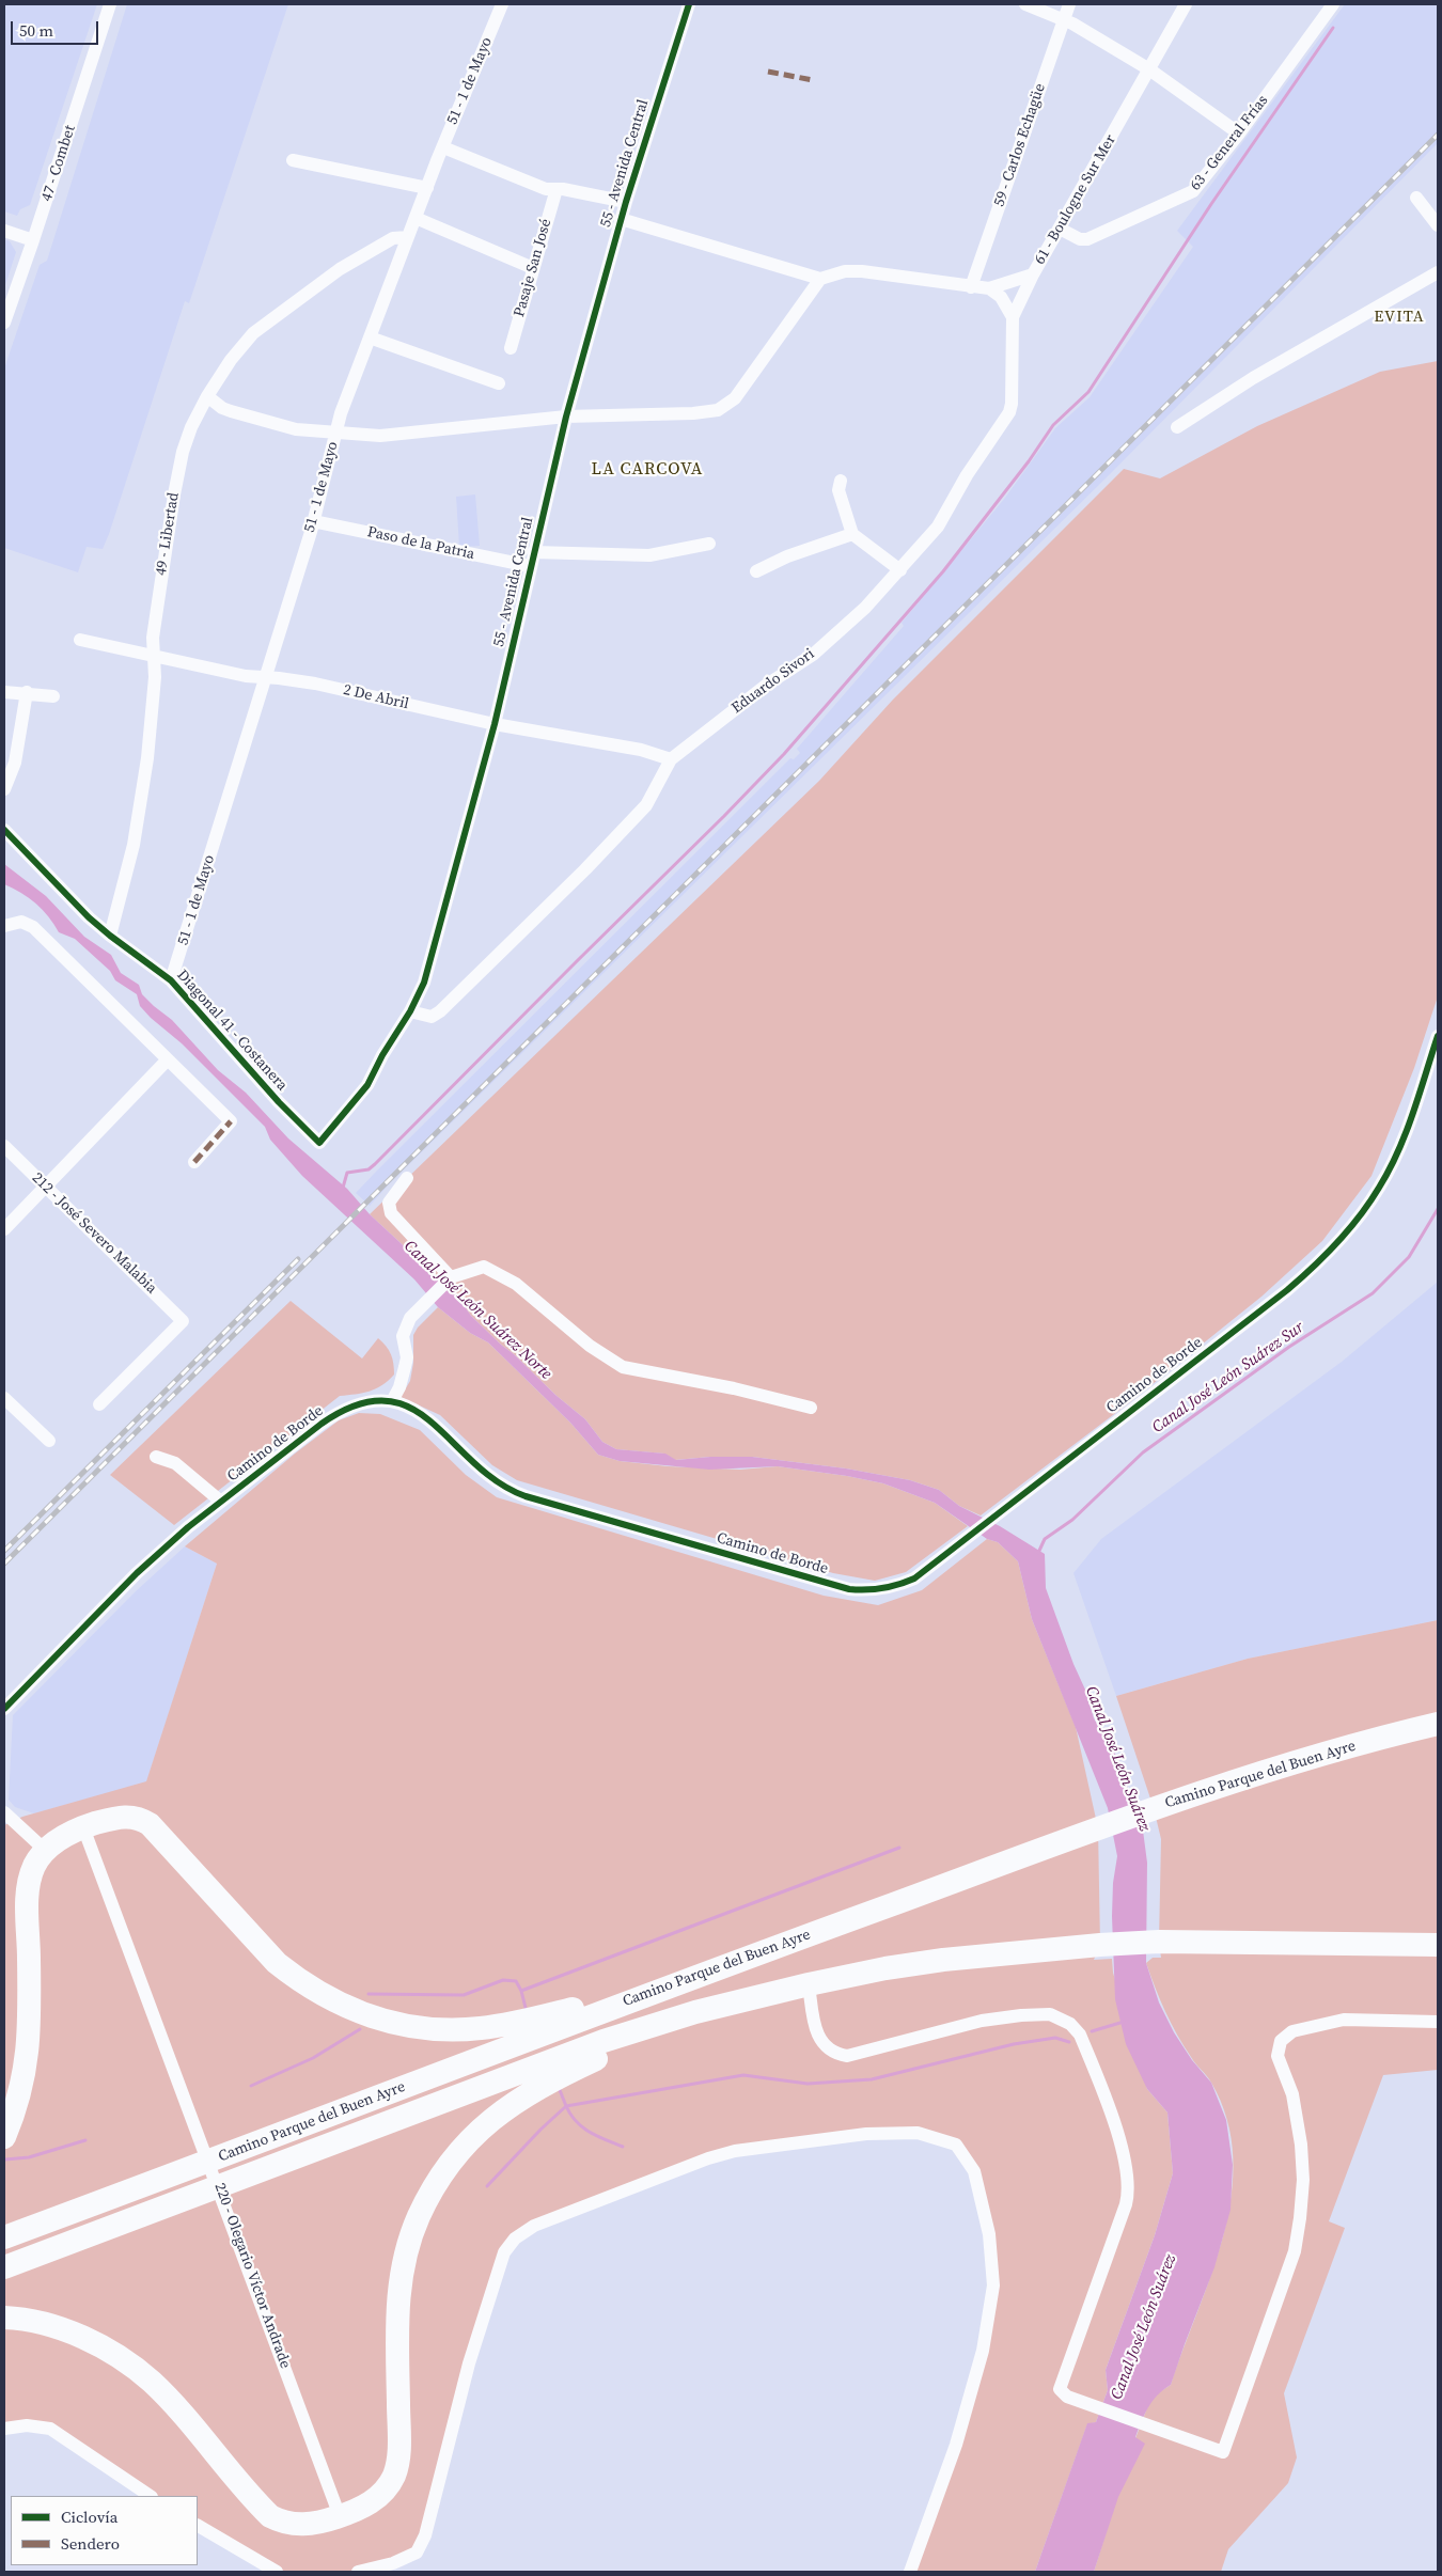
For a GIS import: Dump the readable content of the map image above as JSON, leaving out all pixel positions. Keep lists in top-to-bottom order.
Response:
{
  "streets": {
    "highway": ["Camino Parque del Buen Ayre"],
    "street": [
      "51 - 1 de Mayo",
      "63 - General Frías",
      "59 - Carlos Echagüe",
      "47 - Combet",
      "55 - Avenida Central",
      "61 - Boulogne Sur Mer",
      "Pasaje San José",
      "49 - Libertad",
      "Paso de la Patria",
      "Eduardo Sivori",
      "2 De Abril",
      "Diagonal 41 - Costanera",
      "212 - José Severo Malabia",
      "Camino de Borde",
      "220 - Olegario Víctor Andrade"
    ]
  },
  "crossings": [
    ["51 - 1 de Mayo", "49 - Libertad"],
    ["51 - 1 de Mayo", "Paso de la Patria"],
    ["51 - 1 de Mayo", "2 De Abril"],
    ["51 - 1 de Mayo", "Diagonal 41 - Costanera"],
    ["63 - General Frías", "61 - Boulogne Sur Mer"],
    ["59 - Carlos Echagüe", "61 - Boulogne Sur Mer"],
    ["55 - Avenida Central", "Paso de la Patria"],
    ["55 - Avenida Central", "Eduardo Sivori"],
    ["55 - Avenida Central", "2 De Abril"],
    ["55 - Avenida Central", "Diagonal 41 - Costanera"],
    ["61 - Boulogne Sur Mer", "Eduardo Sivori"],
    ["49 - Libertad", "2 De Abril"],
    ["49 - Libertad", "Diagonal 41 - Costanera"],
    ["Eduardo Sivori", "2 De Abril"]
  ],
  "districts": ["EVITA", "LA CARCOVA"],
  "water": ["Canal José León Suárez Norte", "Canal José León Suárez Sur", "Canal José León Suárez"],
  "legend": ["Ciclovía", "Sendero"],
  "scale_bar": "50 m"
}
